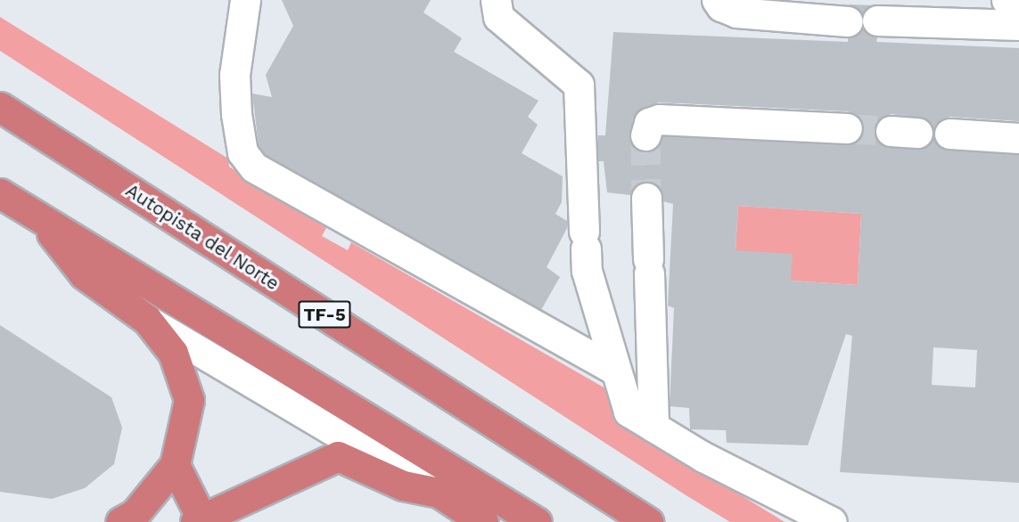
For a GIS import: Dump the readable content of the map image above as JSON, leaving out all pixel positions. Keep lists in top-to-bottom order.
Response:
{
  "streets": {
    "highway": ["Autopista del Norte", "TF-5"]
  }
}
